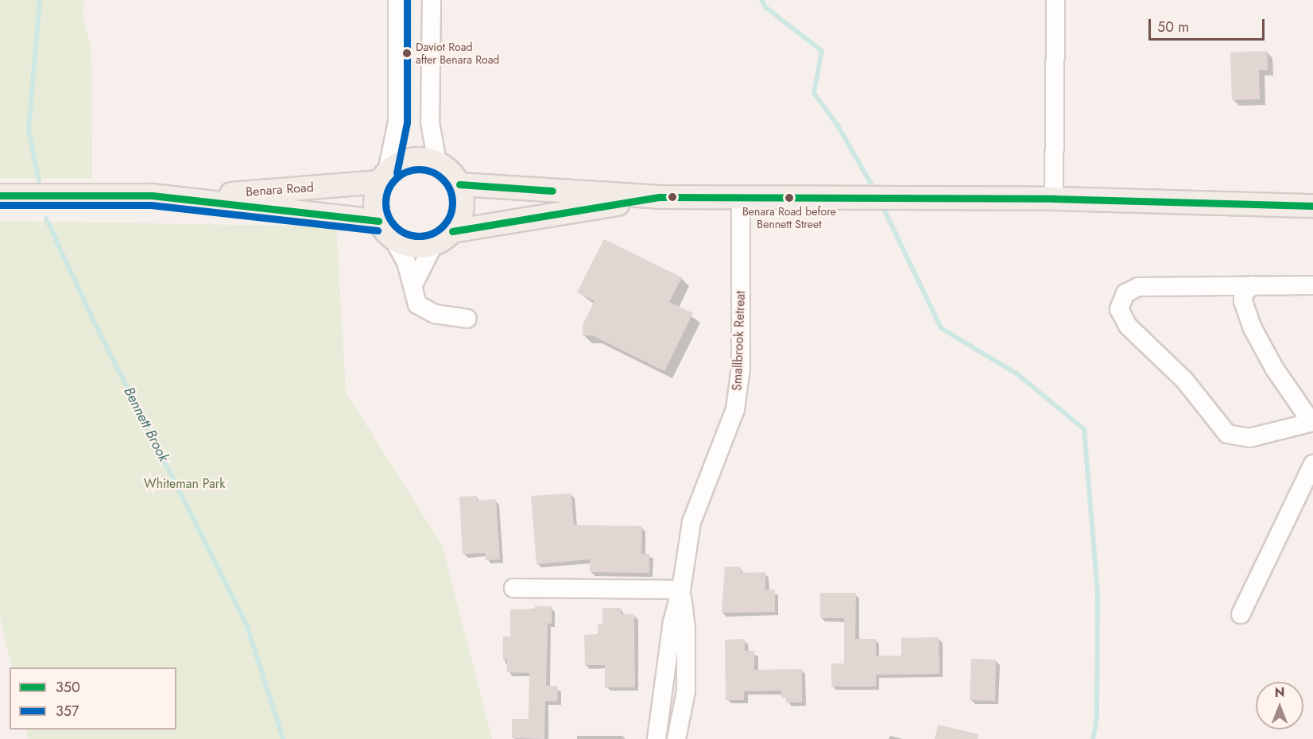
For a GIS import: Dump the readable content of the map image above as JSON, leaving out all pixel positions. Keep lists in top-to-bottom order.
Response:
{
  "streets": {
    "main road": ["Benara Road"],
    "street": ["Smallbrook Retreat"]
  },
  "water": ["Bennett Brook"],
  "parks": ["Whiteman Park"],
  "places": ["Daviot Road after Benara Road", "Benara Road before Bennett Street"],
  "lines": ["transit line 357", "transit line 350"],
  "legend": ["350", "357"],
  "scale_bar": "50 m",
  "north": "top"
}
